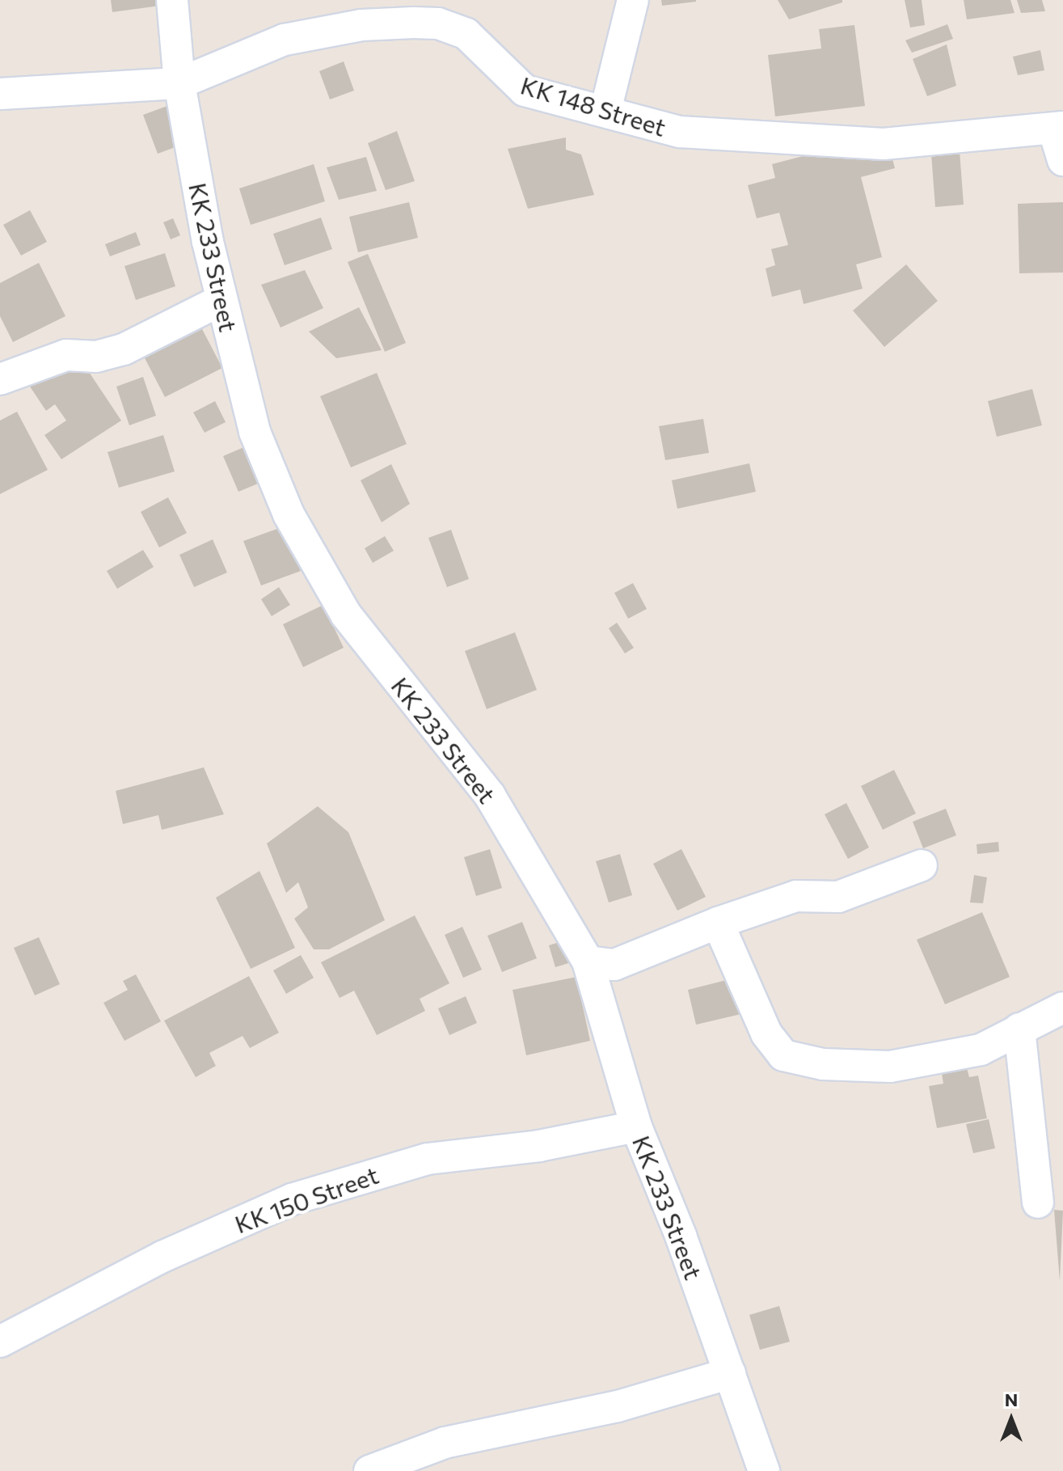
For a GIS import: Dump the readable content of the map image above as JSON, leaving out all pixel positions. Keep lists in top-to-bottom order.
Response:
{
  "streets": {
    "street": ["KK 148 Street", "KK 233 Street", "KK 150 Street"]
  },
  "crossings": [
    ["KK 148 Street", "KK 233 Street"],
    ["KK 233 Street", "KK 150 Street"]
  ],
  "north": "top"
}
